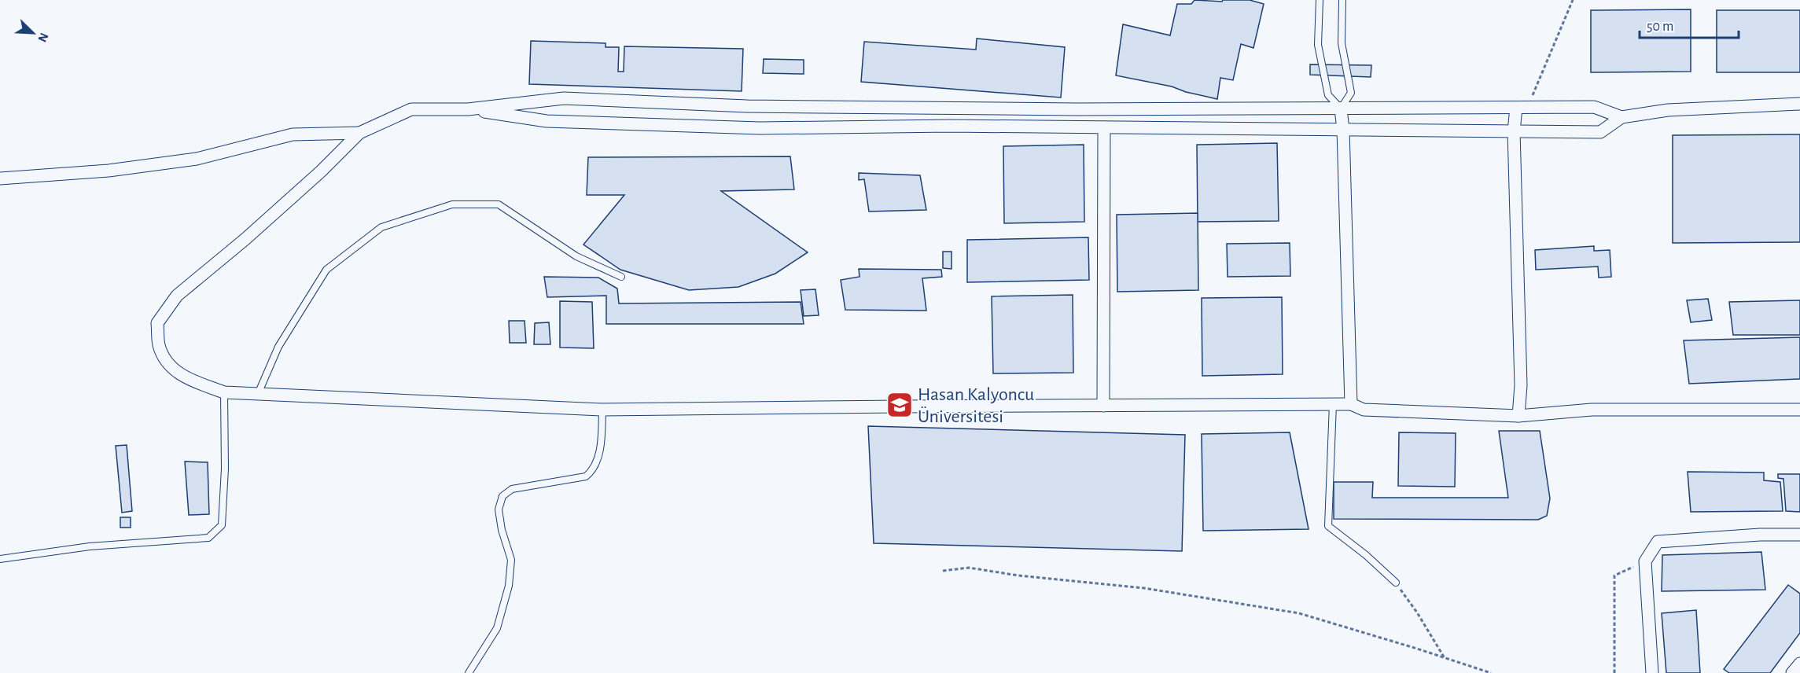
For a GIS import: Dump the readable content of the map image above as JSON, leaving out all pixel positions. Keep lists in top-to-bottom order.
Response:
{
  "places": {
    "school or university": ["Hasan Kalyoncu Üniversitesi"]
  },
  "scale_bar": "50 m",
  "north": "bottom right"
}
